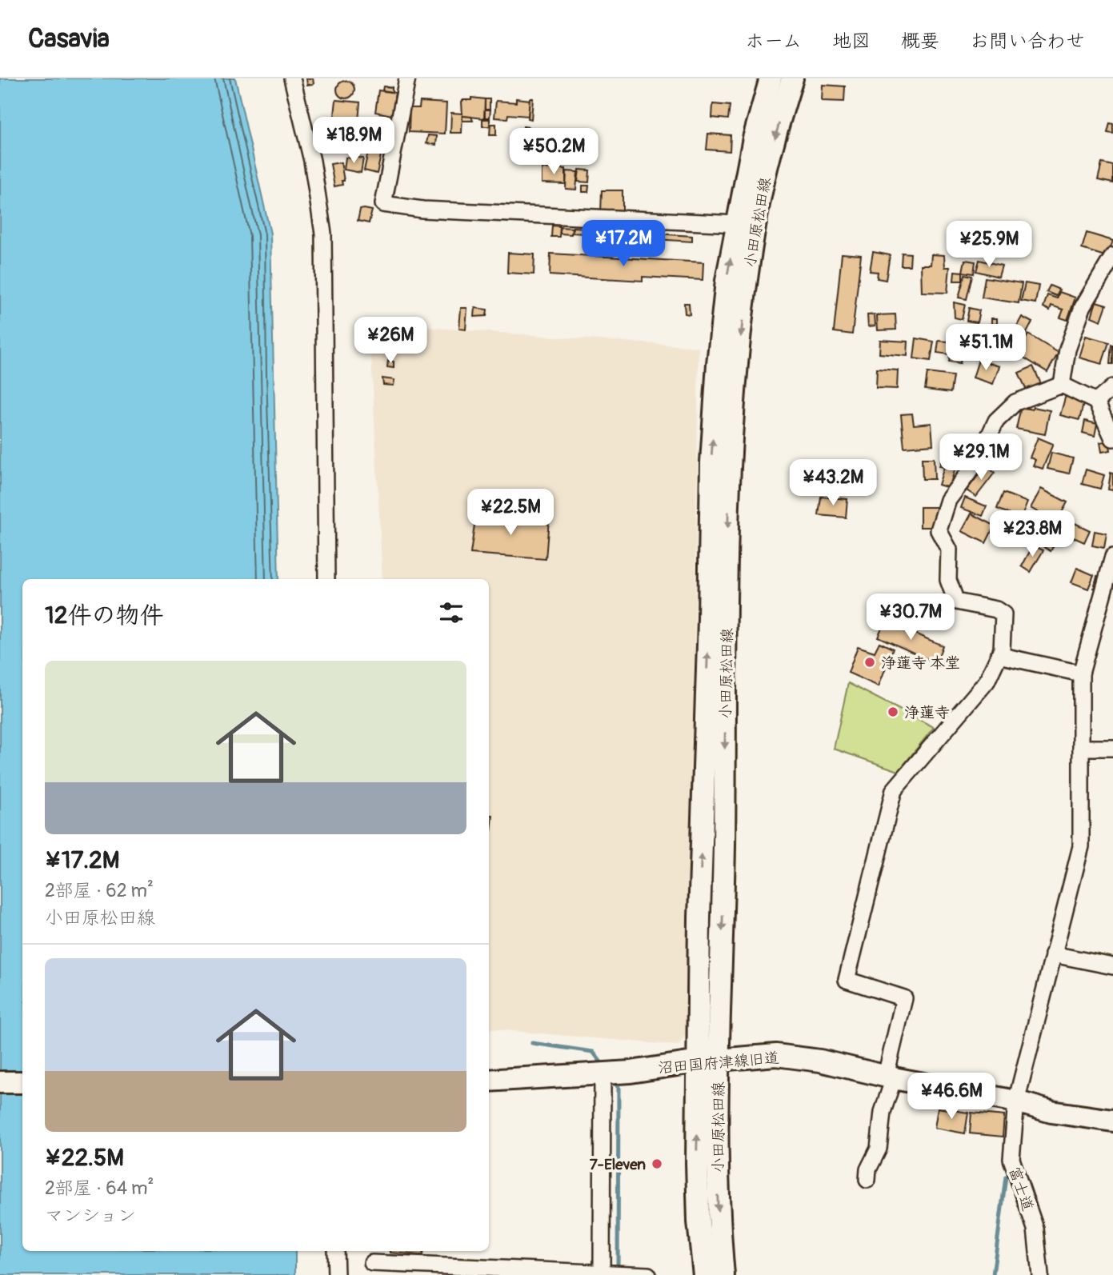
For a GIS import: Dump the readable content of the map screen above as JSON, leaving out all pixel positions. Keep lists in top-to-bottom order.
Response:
{
  "streets": {
    "main road": ["小田原松田線", "沼田国府津線旧道"],
    "street": ["富士道"]
  },
  "crossings": [
    ["小田原松田線", "沼田国府津線旧道"],
    ["沼田国府津線旧道", "富士道"]
  ],
  "places": ["浄蓮寺 本堂", "浄蓮寺", "7-Eleven"],
  "page": {
    "header": "Casavia",
    "nav": [
      "ホーム",
      "地図",
      "概要",
      "お問い合わせ"
    ],
    "price": [
      "¥18.9M",
      "¥50.2M",
      "¥17.2M",
      "¥25.9M",
      "¥26M",
      "¥51.1M",
      "¥29.1M",
      "¥43.2M",
      "¥22.5M",
      "¥23.8M",
      "¥30.7M",
      "¥46.6M"
    ],
    "heading": "12件の物件",
    "list": [
      {
        "name": "¥17.2M",
        "note": "2部屋 · 62 m² · 小田原松田線"
      },
      {
        "name": "¥22.5M",
        "note": "2部屋 · 64 m² · マンション"
      }
    ]
  }
}
